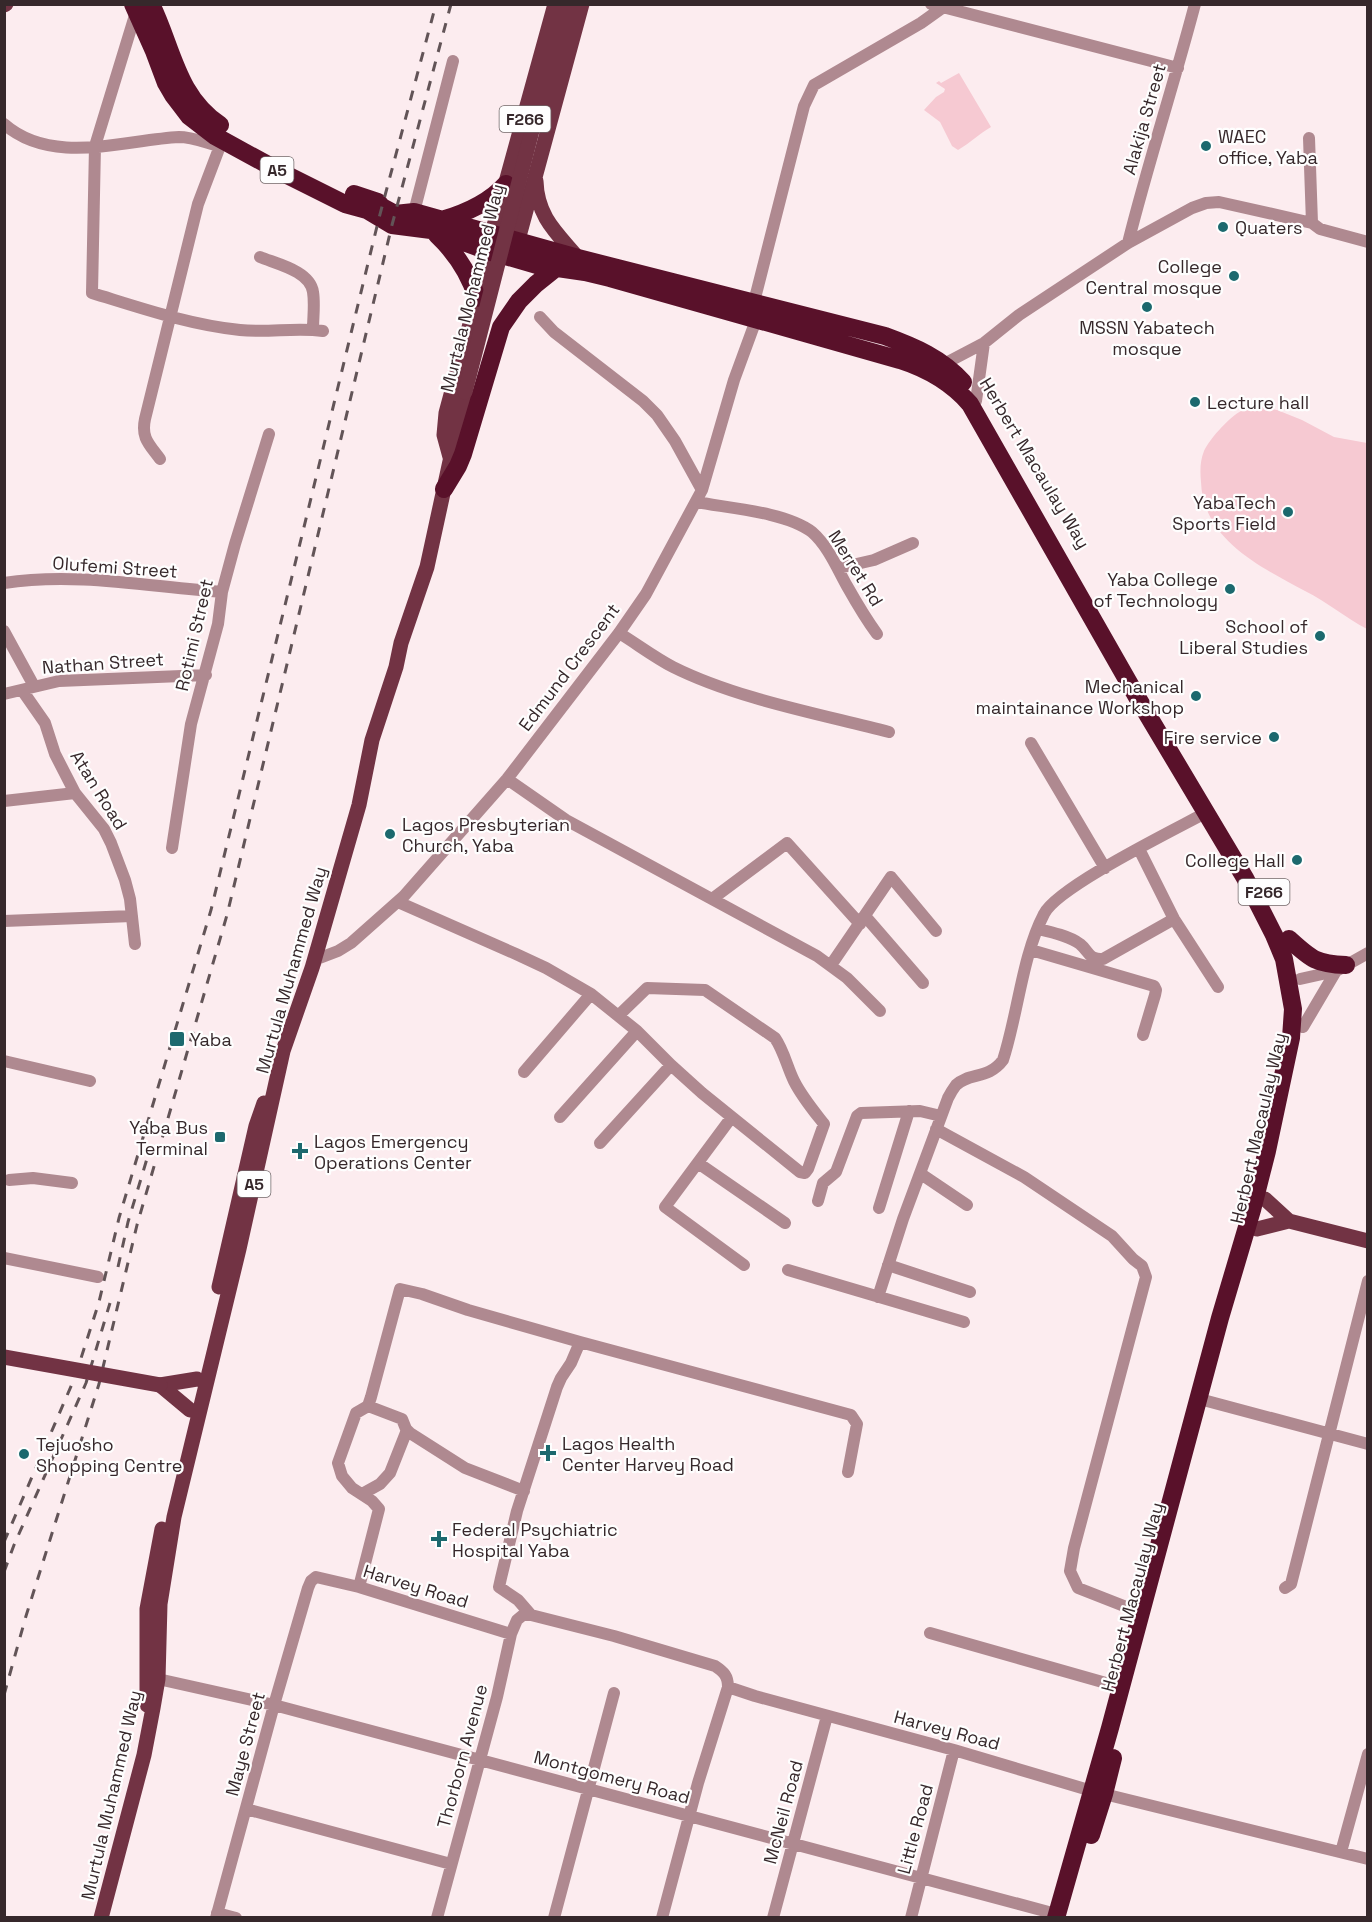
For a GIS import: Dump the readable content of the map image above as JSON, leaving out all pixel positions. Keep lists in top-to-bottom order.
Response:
{
  "streets": {
    "highway": ["F266", "A5", "Herbert Macaulay Way"],
    "main road": ["Murtala Mohammed Way", "Murtula Muhammed Way"],
    "street": [
      "Alakija Street",
      "Olufemi Street",
      "Merret Rd",
      "Rotimi Street",
      "Nathan Street",
      "Edmund Crescent",
      "Atan Road",
      "Harvey Road",
      "Maye Street",
      "Thorborn Avenue",
      "Montgomery Road",
      "McNeil Road",
      "Little Road"
    ]
  },
  "crossings": [
    ["F266", "A5"],
    ["A5", "Murtala Mohammed Way"],
    ["A5", "Herbert Macaulay Way"],
    ["A5", "Murtula Muhammed Way"],
    ["Murtala Mohammed Way", "Murtula Muhammed Way"],
    ["Herbert Macaulay Way", "Edmund Crescent"],
    ["Herbert Macaulay Way", "Harvey Road"],
    ["Herbert Macaulay Way", "Montgomery Road"],
    ["Olufemi Street", "Rotimi Street"],
    ["Merret Rd", "Edmund Crescent"],
    ["Rotimi Street", "Nathan Street"],
    ["Nathan Street", "Atan Road"],
    ["Edmund Crescent", "Murtula Muhammed Way"],
    ["Murtula Muhammed Way", "Montgomery Road"],
    ["Harvey Road", "Maye Street"],
    ["Harvey Road", "Thorborn Avenue"],
    ["Harvey Road", "McNeil Road"],
    ["Harvey Road", "Little Road"],
    ["Maye Street", "Montgomery Road"],
    ["Thorborn Avenue", "Montgomery Road"],
    ["Montgomery Road", "McNeil Road"],
    ["Montgomery Road", "Little Road"]
  ],
  "places": {
    "other": [
      "WAEC office, Yaba",
      "Quaters",
      "College Central mosque",
      "MSSN Yabatech mosque",
      "Lecture hall",
      "YabaTech Sports Field",
      "Yaba College of Technology",
      "School of Liberal Studies",
      "Mechanical maintainance Workshop",
      "Fire service",
      "Lagos Presbyterian Church, Yaba",
      "College Hall",
      "Tejuosho Shopping Centre"
    ],
    "transit": ["Yaba", "Yaba Bus Terminal"],
    "health": ["Lagos Emergency Operations Center", "Lagos Health Center Harvey Road", "Federal Psychiatric Hospital Yaba"]
  }
}
